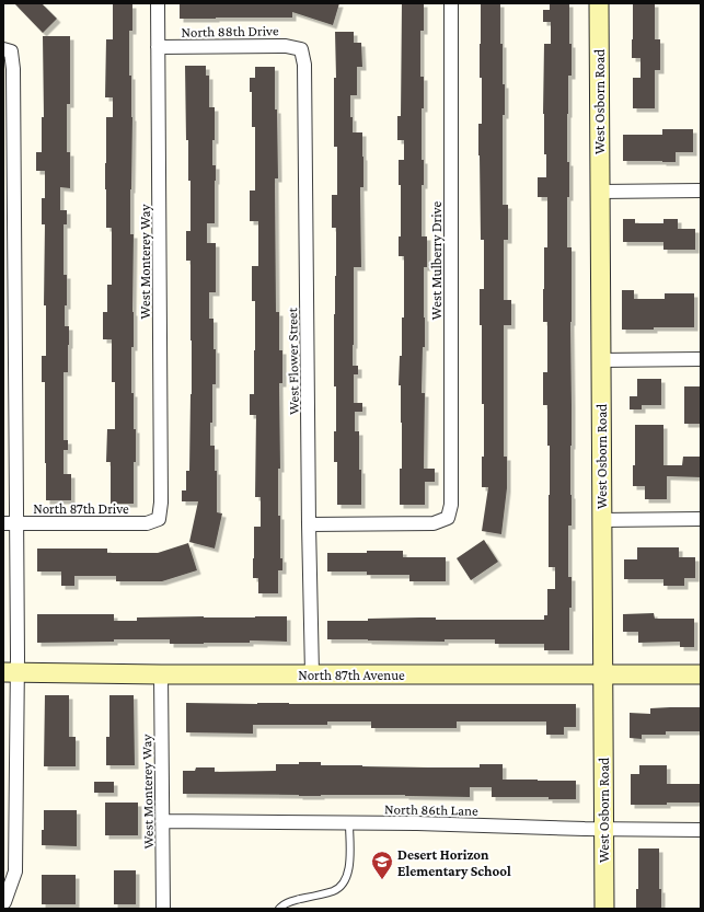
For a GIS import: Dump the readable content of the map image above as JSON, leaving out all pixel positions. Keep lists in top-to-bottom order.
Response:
{
  "streets": {
    "street": [
      "North 88th Drive",
      "West Osborn Road",
      "West Mulberry Drive",
      "West Monterey Way",
      "West Flower Street",
      "North 87th Drive",
      "North 87th Avenue",
      "North 86th Lane"
    ]
  },
  "crossings": [
    ["North 88th Drive", "West Monterey Way"],
    ["North 88th Drive", "West Flower Street"],
    ["West Osborn Road", "North 87th Avenue"],
    ["West Osborn Road", "North 86th Lane"],
    ["West Mulberry Drive", "West Flower Street"],
    ["West Monterey Way", "North 87th Drive"],
    ["West Monterey Way", "North 87th Avenue"],
    ["West Monterey Way", "North 86th Lane"],
    ["West Flower Street", "North 87th Avenue"]
  ],
  "places": {
    "school or university": ["Desert Horizon Elementary School"]
  }
}
